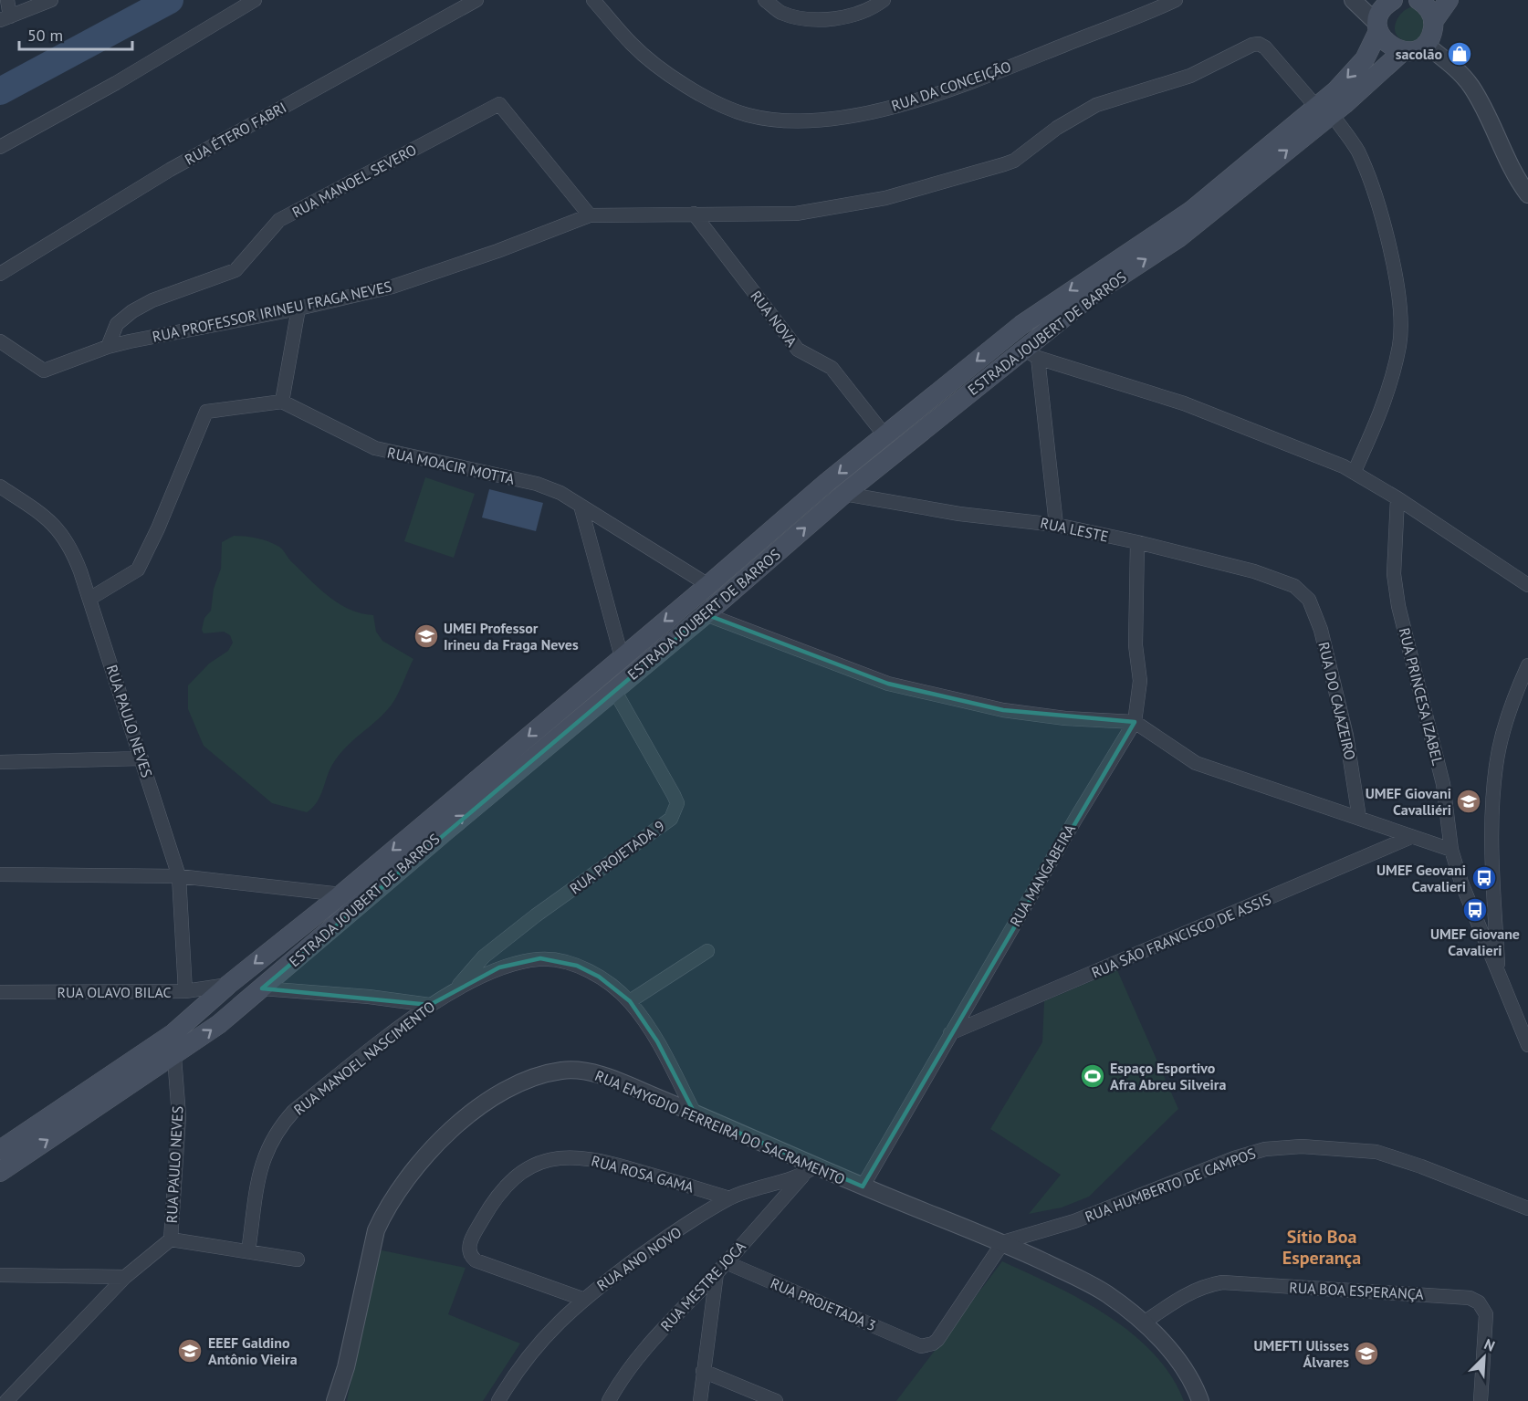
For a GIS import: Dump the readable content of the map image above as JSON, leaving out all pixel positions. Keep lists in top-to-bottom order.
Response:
{
  "streets": {
    "main road": ["ESTRADA JOUBERT DE BARROS"],
    "street": [
      "RUA DA CONCEIÇÃO",
      "RUA ÉTERO FABRI",
      "RUA MANOEL SEVERO",
      "RUA PROFESSOR IRINEU FRAGA NEVES",
      "RUA NOVA",
      "RUA MOACIR MOTTA",
      "RUA LESTE",
      "RUA PRINCESA IZABEL",
      "RUA DO CAJAZEIRO",
      "RUA PAULO NEVES",
      "RUA PROJETADA 9",
      "RUA MANGABEIRA",
      "RUA SÃO FRANCISCO DE ASSIS",
      "RUA OLAVO BILAC",
      "RUA MANOEL NASCIMENTO",
      "RUA EMYGDIO FERREIRA DO SACRAMENTO",
      "RUA ROSA GAMA",
      "RUA HUMBERTO DE CAMPOS",
      "RUA ANO NOVO",
      "RUA MESTRE JOCA",
      "RUA BOA ESPERANÇA",
      "RUA PROJETADA 3"
    ]
  },
  "crossings": [
    ["RUA MANOEL SEVERO", "RUA PROFESSOR IRINEU FRAGA NEVES"],
    ["RUA PROFESSOR IRINEU FRAGA NEVES", "RUA NOVA"],
    ["RUA PROFESSOR IRINEU FRAGA NEVES", "ESTRADA JOUBERT DE BARROS"],
    ["RUA NOVA", "ESTRADA JOUBERT DE BARROS"],
    ["ESTRADA JOUBERT DE BARROS", "RUA MOACIR MOTTA"],
    ["ESTRADA JOUBERT DE BARROS", "RUA LESTE"],
    ["ESTRADA JOUBERT DE BARROS", "RUA PAULO NEVES"],
    ["ESTRADA JOUBERT DE BARROS", "RUA PROJETADA 9"],
    ["ESTRADA JOUBERT DE BARROS", "RUA OLAVO BILAC"],
    ["RUA LESTE", "RUA DO CAJAZEIRO"],
    ["RUA LESTE", "RUA MANGABEIRA"],
    ["RUA PAULO NEVES", "RUA OLAVO BILAC"],
    ["RUA PROJETADA 9", "RUA MANOEL NASCIMENTO"],
    ["RUA MANGABEIRA", "RUA SÃO FRANCISCO DE ASSIS"],
    ["RUA MANGABEIRA", "RUA EMYGDIO FERREIRA DO SACRAMENTO"],
    ["RUA MANOEL NASCIMENTO", "RUA EMYGDIO FERREIRA DO SACRAMENTO"],
    ["RUA EMYGDIO FERREIRA DO SACRAMENTO", "RUA HUMBERTO DE CAMPOS"],
    ["RUA EMYGDIO FERREIRA DO SACRAMENTO", "RUA ANO NOVO"],
    ["RUA EMYGDIO FERREIRA DO SACRAMENTO", "RUA BOA ESPERANÇA"],
    ["RUA EMYGDIO FERREIRA DO SACRAMENTO", "RUA PROJETADA 3"],
    ["RUA ROSA GAMA", "RUA ANO NOVO"],
    ["RUA HUMBERTO DE CAMPOS", "RUA PROJETADA 3"],
    ["RUA ANO NOVO", "RUA MESTRE JOCA"],
    ["RUA MESTRE JOCA", "RUA PROJETADA 3"]
  ],
  "districts": ["Sítio Boa Esperança"],
  "places": {
    "shop": ["sacolão"],
    "school or university": [
      "UMEI Professor Irineu da Fraga Neves",
      "UMEF Giovani Cavalliéri",
      "EEEF Galdino Antônio Vieira",
      "UMEFTI Ulisses Álvares"
    ],
    "bus stop": ["UMEF Geovani Cavalieri", "UMEF Giovane Cavalieri"],
    "sports": ["Espaço Esportivo Afra Abreu Silveira"]
  },
  "scale_bar": "50 m",
  "north": "top right"
}
